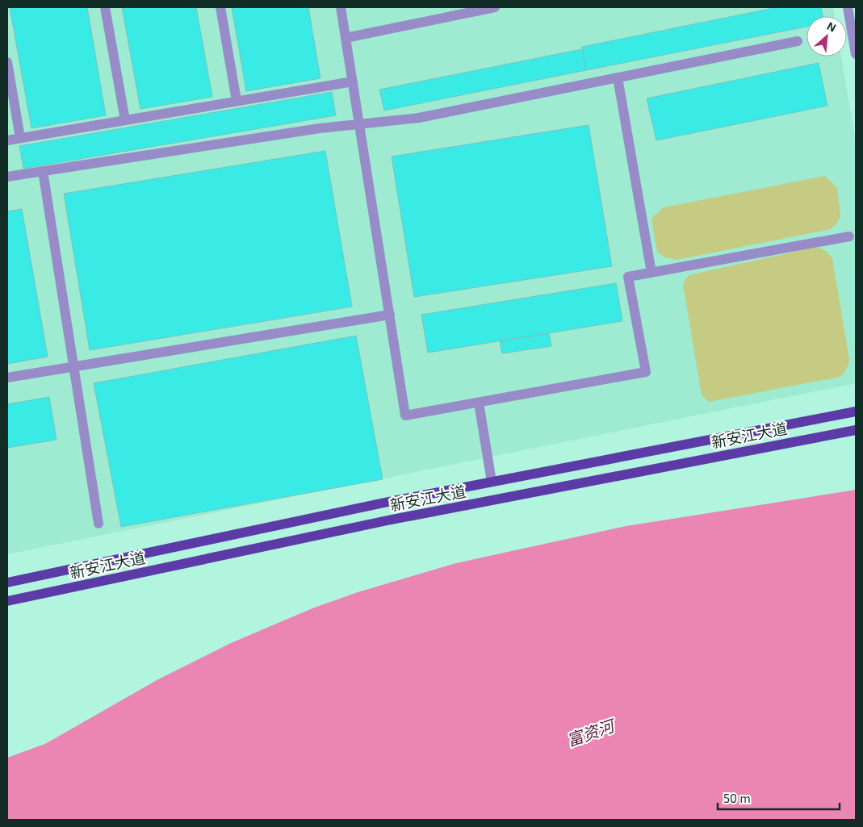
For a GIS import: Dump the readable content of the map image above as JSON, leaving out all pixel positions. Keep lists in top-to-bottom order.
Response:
{
  "streets": {
    "main road": ["新安江大道"]
  },
  "water": ["富资河"],
  "scale_bar": "50 m",
  "north": "top right"
}
